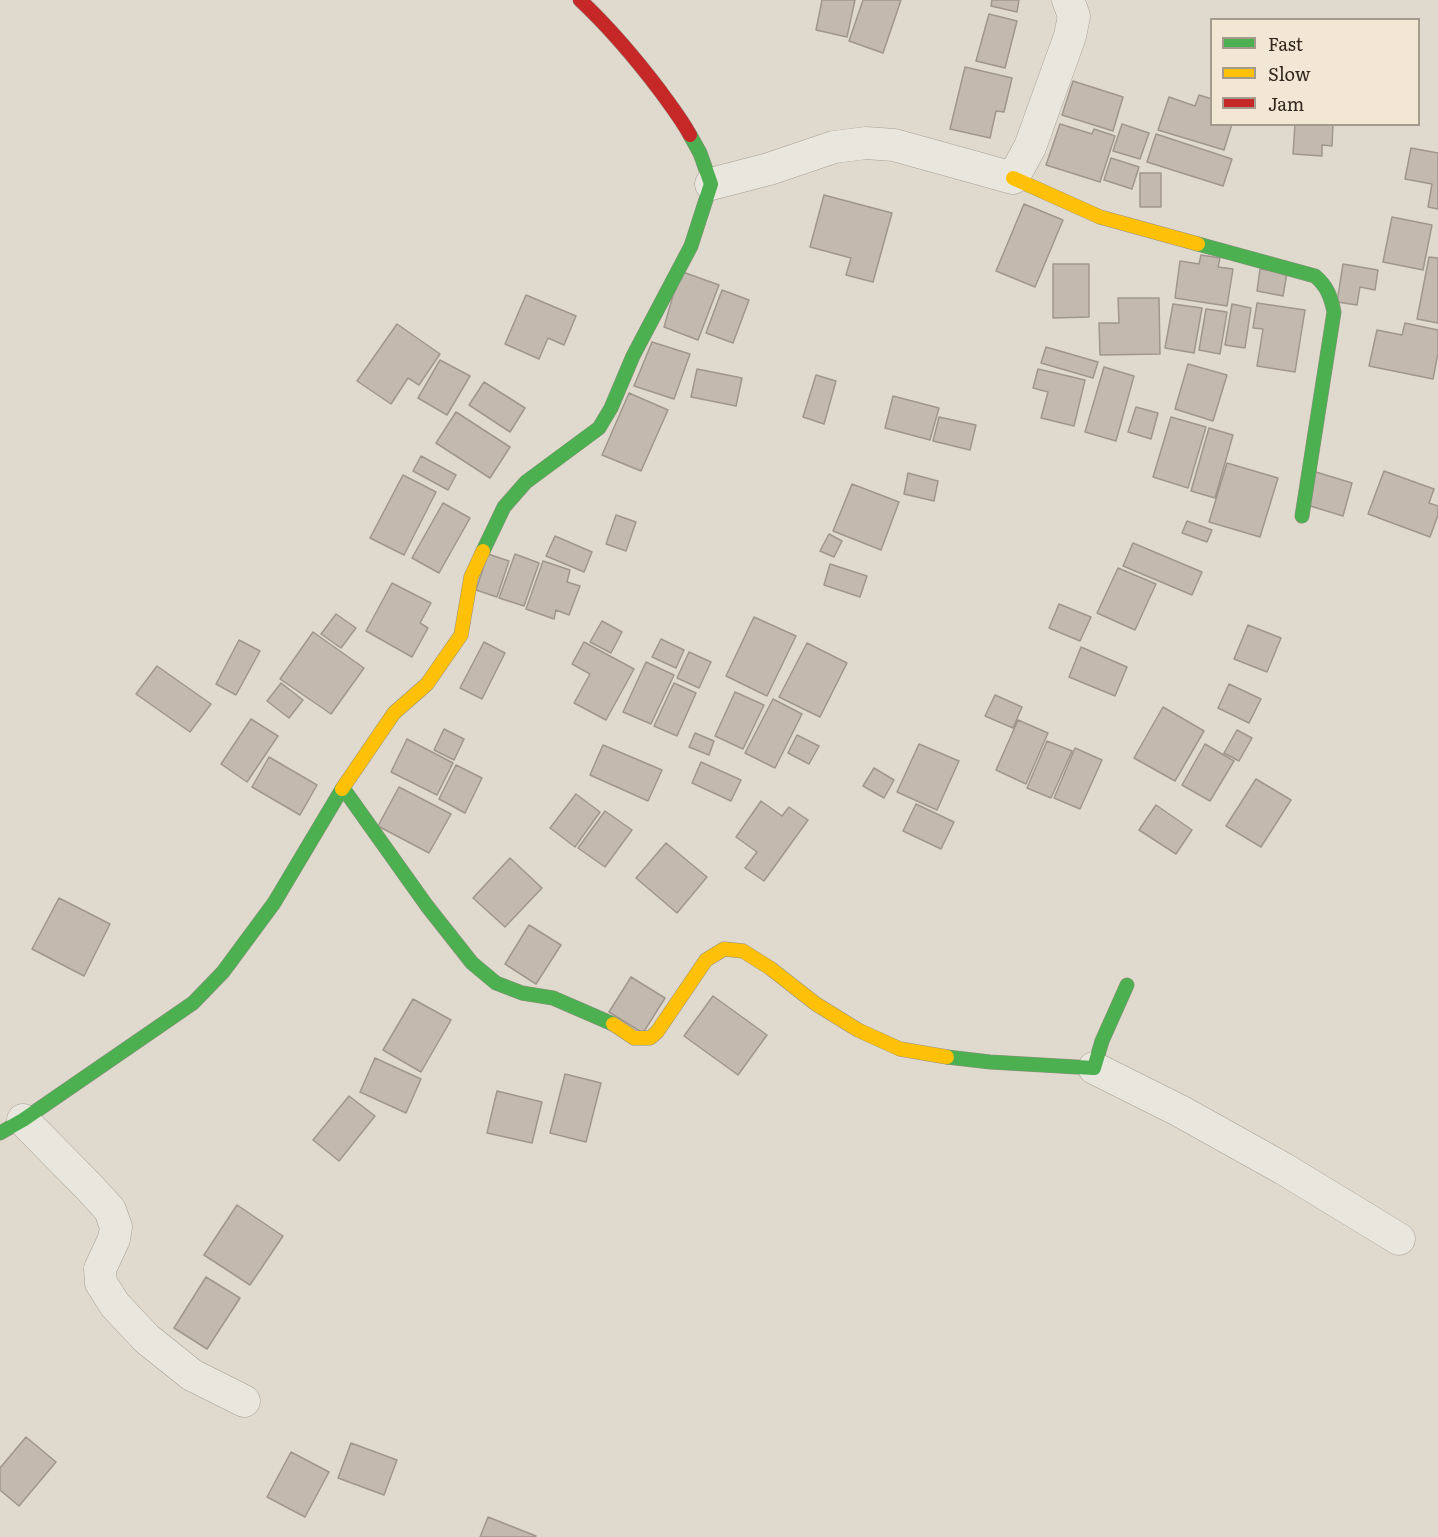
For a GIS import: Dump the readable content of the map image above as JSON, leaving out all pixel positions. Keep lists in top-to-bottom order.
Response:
{
  "legend": ["Fast", "Slow", "Jam"]
}
